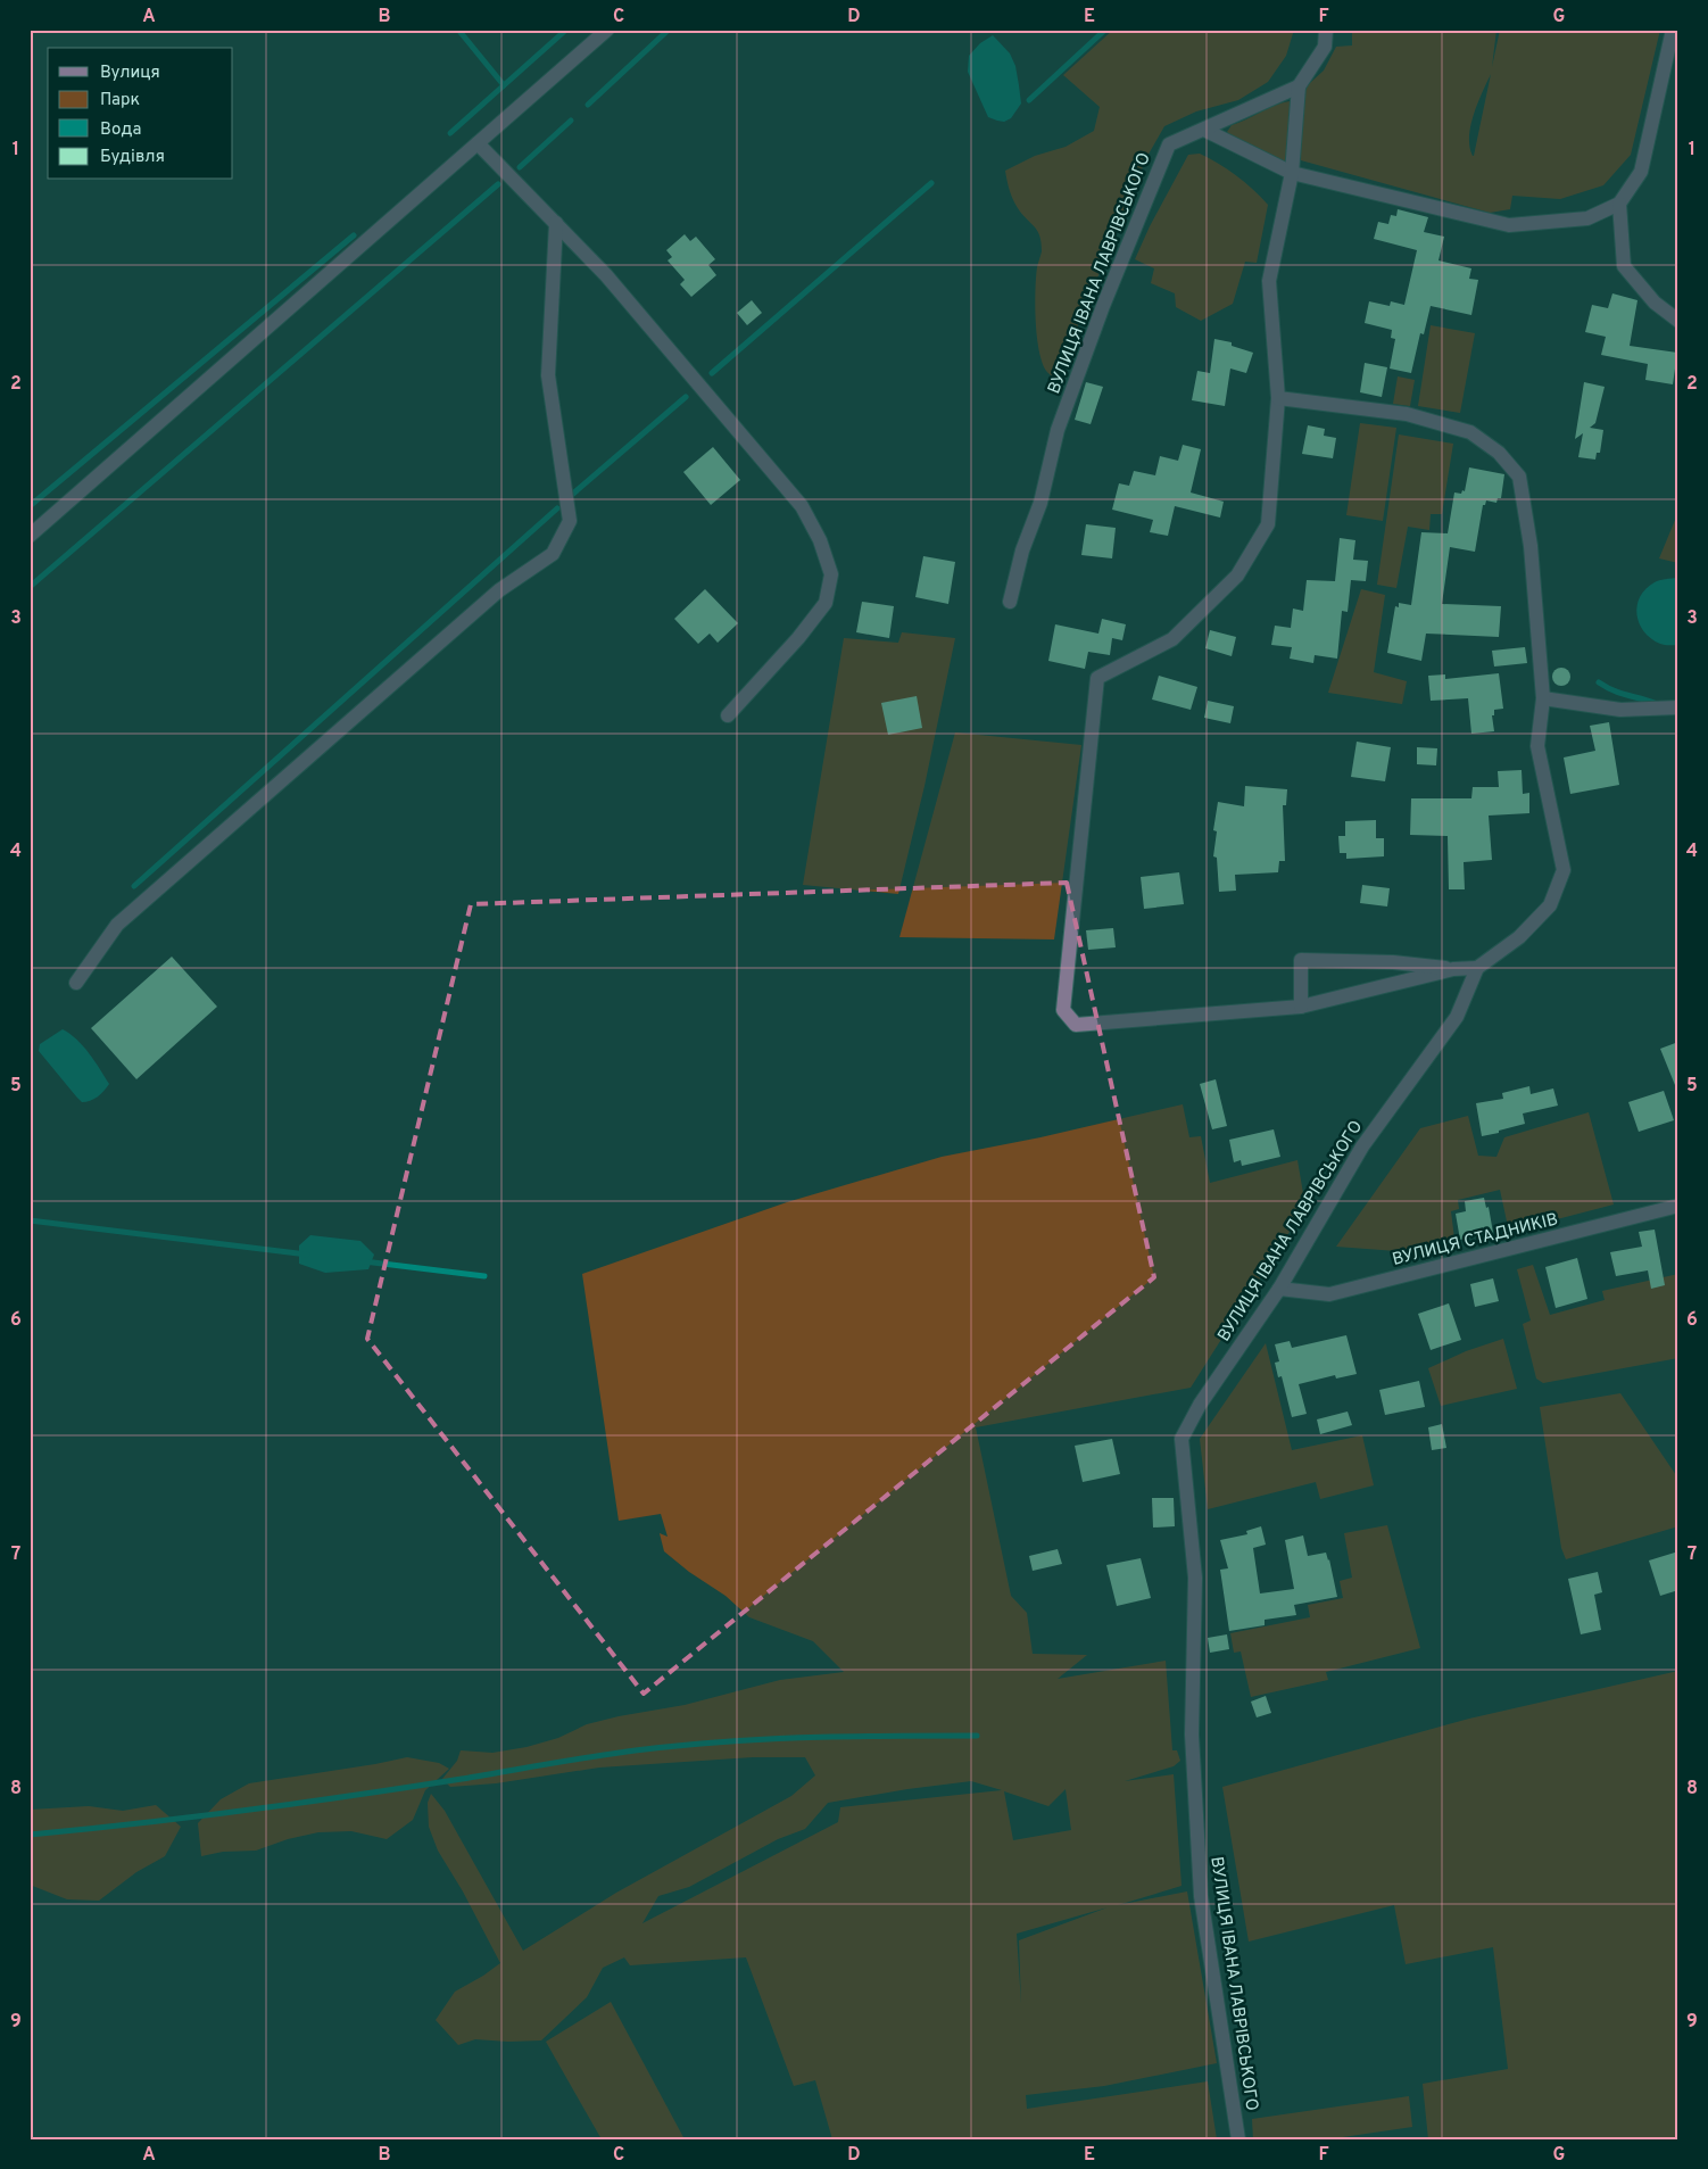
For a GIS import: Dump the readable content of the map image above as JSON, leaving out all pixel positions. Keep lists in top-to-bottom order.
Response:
{
  "streets": {
    "street": ["ВУЛИЦЯ ІВАНА ЛАВРІВСЬКОГО", "ВУЛИЦЯ СТАДНИКІВ"]
  },
  "crossings": [
    ["ВУЛИЦЯ ІВАНА ЛАВРІВСЬКОГО", "ВУЛИЦЯ СТАДНИКІВ"]
  ],
  "legend": [
    "Вулиця",
    "Парк",
    "Вода",
    "Будівля"
  ],
  "grid": {
    "columns": [
      "A",
      "B",
      "C",
      "D",
      "E",
      "F",
      "G"
    ],
    "rows": [
      "1",
      "2",
      "3",
      "4",
      "5",
      "6",
      "7",
      "8",
      "9"
    ]
  }
}
